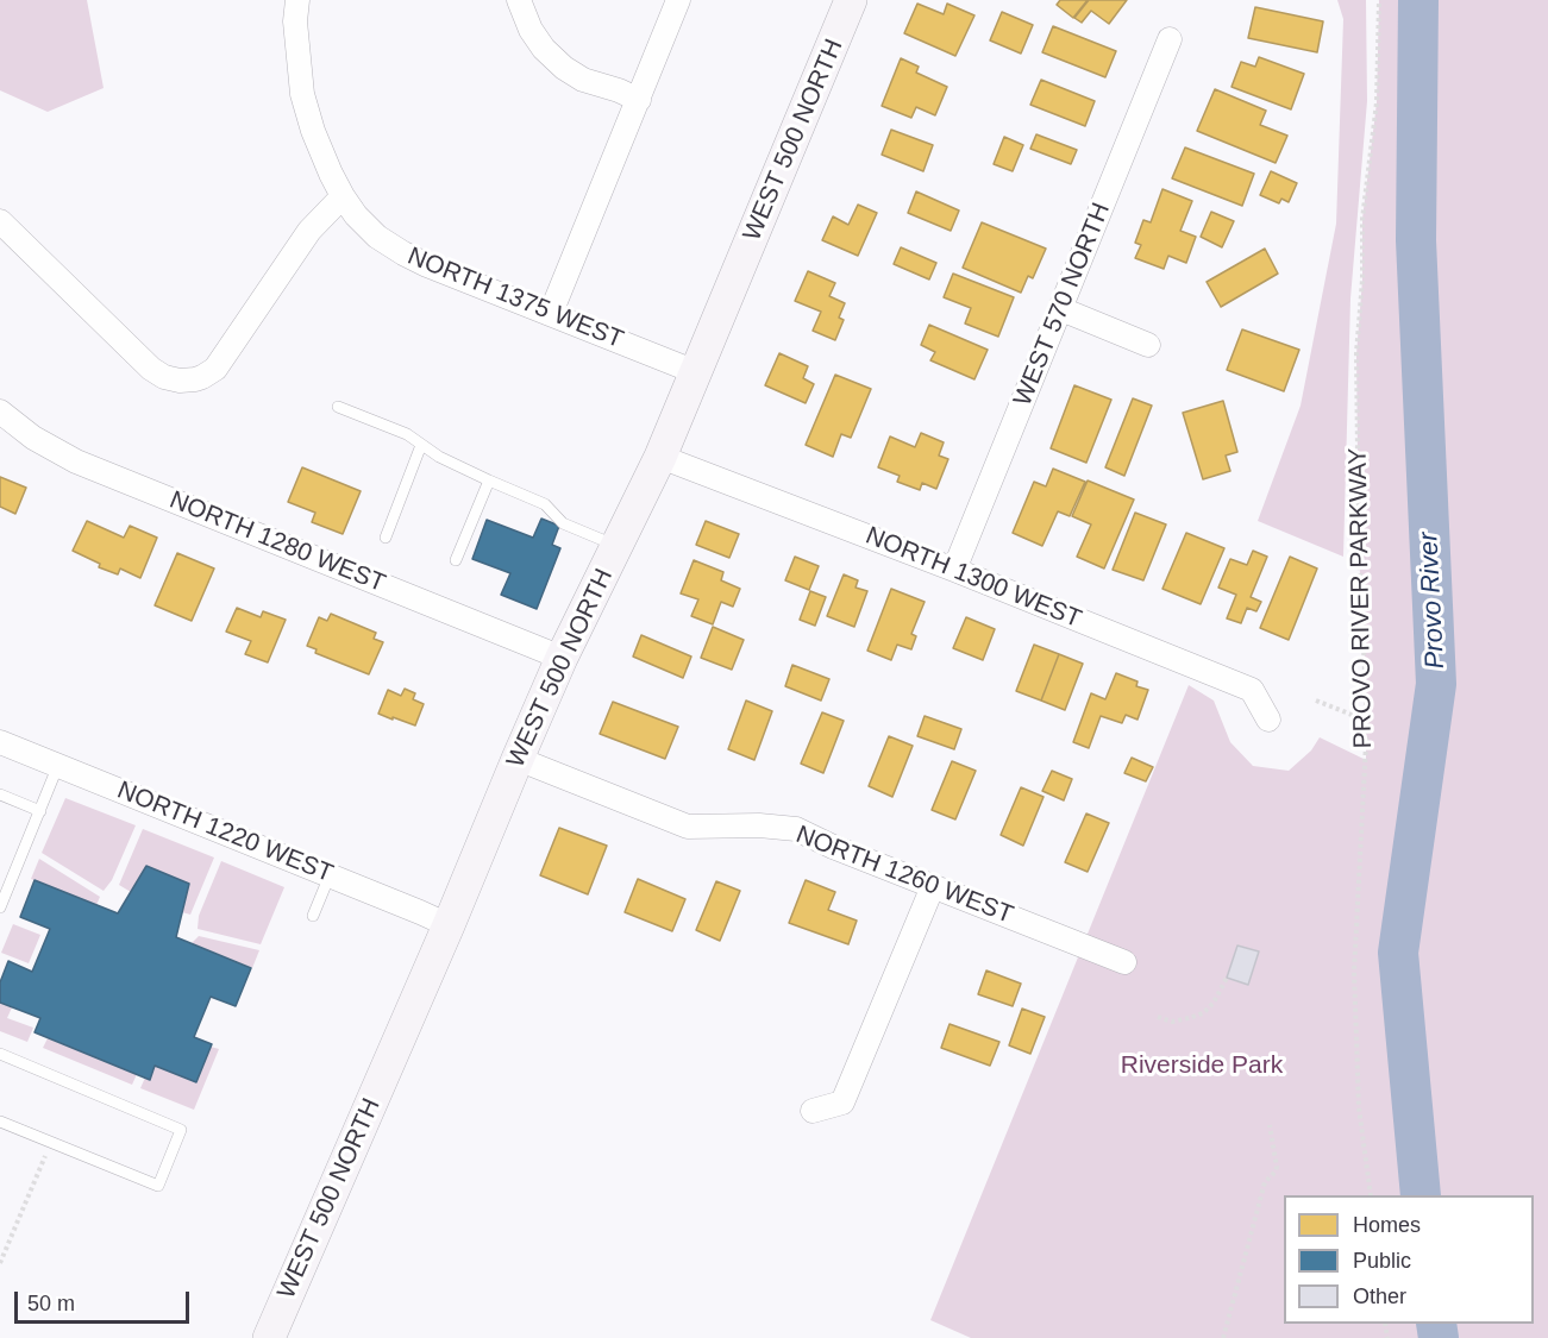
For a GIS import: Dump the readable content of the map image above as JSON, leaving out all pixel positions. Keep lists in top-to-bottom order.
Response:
{
  "streets": {
    "street": [
      "WEST 500 NORTH",
      "NORTH 1375 WEST",
      "WEST 570 NORTH",
      "NORTH 1280 WEST",
      "NORTH 1300 WEST",
      "NORTH 1220 WEST",
      "NORTH 1260 WEST"
    ],
    "path": ["PROVO RIVER PARKWAY"]
  },
  "crossings": [
    ["WEST 500 NORTH", "NORTH 1375 WEST"],
    ["WEST 500 NORTH", "NORTH 1280 WEST"],
    ["WEST 500 NORTH", "NORTH 1300 WEST"],
    ["WEST 500 NORTH", "NORTH 1220 WEST"],
    ["WEST 500 NORTH", "NORTH 1260 WEST"],
    ["WEST 570 NORTH", "NORTH 1300 WEST"]
  ],
  "water": ["Provo River"],
  "parks": ["Riverside Park"],
  "legend": ["Homes", "Public", "Other"],
  "scale_bar": "50 m"
}
